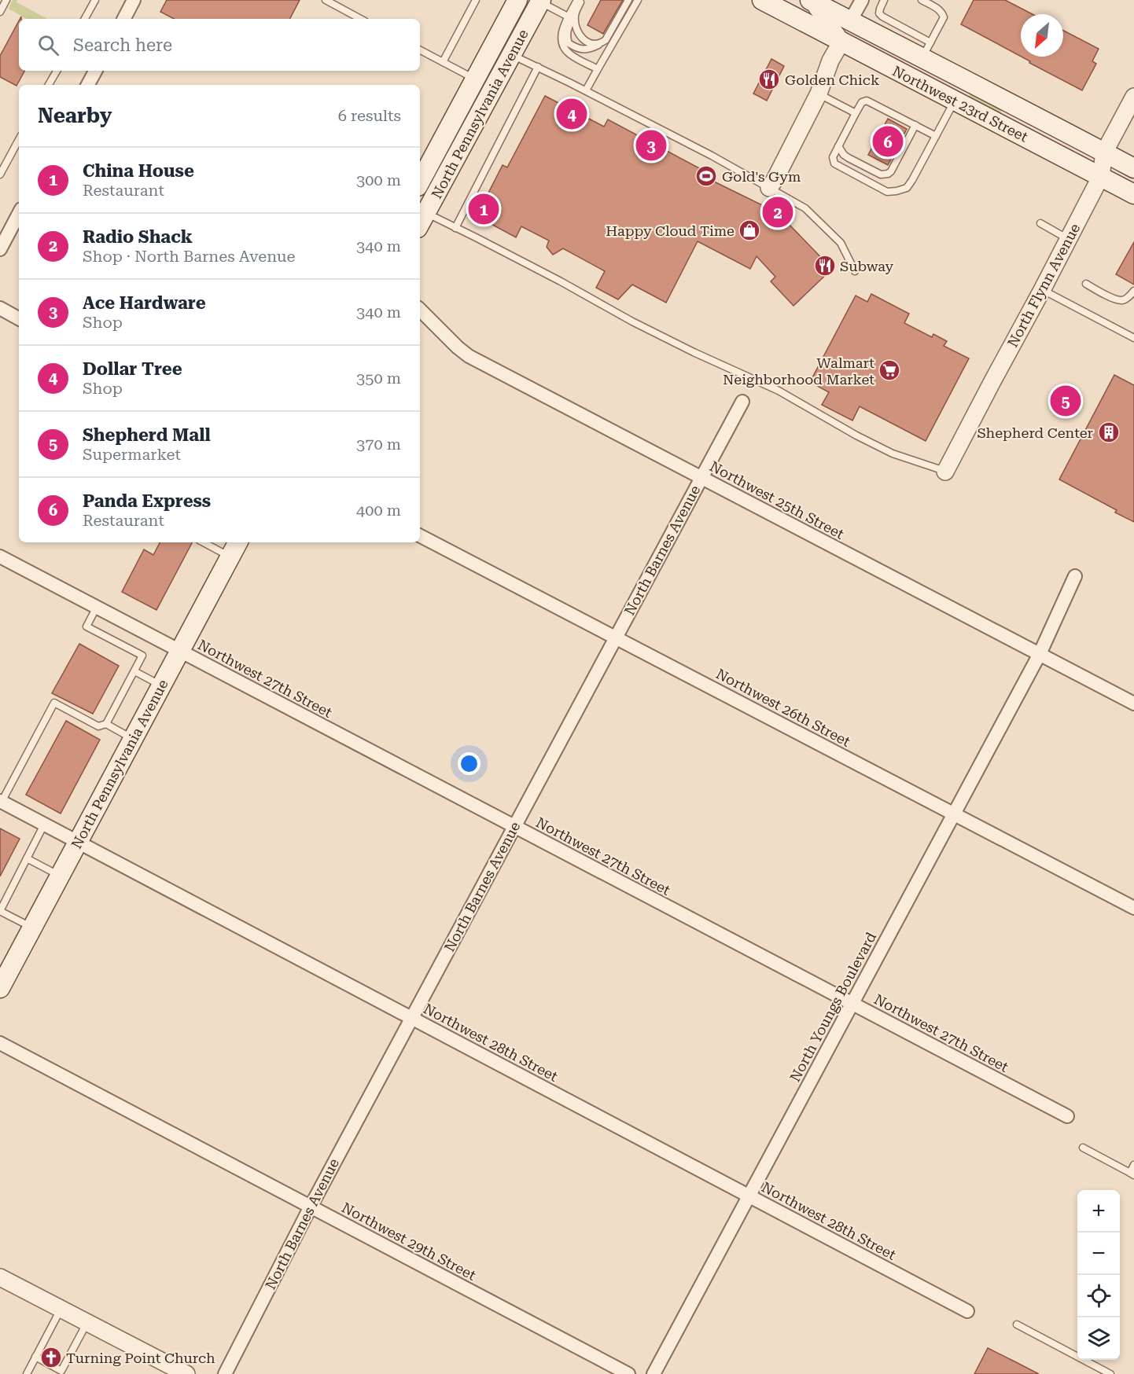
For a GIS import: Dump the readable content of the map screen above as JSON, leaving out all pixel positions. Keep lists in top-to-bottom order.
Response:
{
  "streets": {
    "main road": ["Northwest 23rd Street", "North Pennsylvania Avenue"],
    "street": [
      "North Flynn Avenue",
      "Northwest 25th Street",
      "North Barnes Avenue",
      "Northwest 27th Street",
      "Northwest 26th Street",
      "North Youngs Boulevard",
      "Northwest 28th Street",
      "Northwest 29th Street"
    ]
  },
  "crossings": [
    ["Northwest 23rd Street", "North Flynn Avenue"],
    ["North Pennsylvania Avenue", "Northwest 27th Street"],
    ["North Pennsylvania Avenue", "Northwest 28th Street"],
    ["Northwest 25th Street", "North Barnes Avenue"],
    ["Northwest 25th Street", "North Youngs Boulevard"],
    ["North Barnes Avenue", "Northwest 27th Street"],
    ["North Barnes Avenue", "Northwest 26th Street"],
    ["North Barnes Avenue", "Northwest 28th Street"],
    ["North Barnes Avenue", "Northwest 29th Street"],
    ["Northwest 27th Street", "North Youngs Boulevard"],
    ["Northwest 26th Street", "North Youngs Boulevard"],
    ["North Youngs Boulevard", "Northwest 28th Street"]
  ],
  "places": {
    "restaurant": ["Golden Chick", "Subway"],
    "sports": ["Gold's Gym"],
    "shop": ["Happy Cloud Time"],
    "supermarket": ["Walmart Neighborhood Market"],
    "building": ["Shepherd Center"],
    "church": ["Turning Point Church"]
  },
  "north": "bottom left",
  "page": {
    "search": "Search here",
    "heading": ["Nearby", "6 results"],
    "pins": [
      "4",
      "6",
      "3",
      "1",
      "2",
      "5"
    ],
    "list": [
      {
        "mark": "1",
        "name": "China House",
        "note": "Restaurant",
        "value": "300 m"
      },
      {
        "mark": "2",
        "name": "Radio Shack",
        "note": "Shop · North Barnes Avenue",
        "value": "340 m"
      },
      {
        "mark": "3",
        "name": "Ace Hardware",
        "note": "Shop",
        "value": "340 m"
      },
      {
        "mark": "4",
        "name": "Dollar Tree",
        "note": "Shop",
        "value": "350 m"
      },
      {
        "mark": "5",
        "name": "Shepherd Mall",
        "note": "Supermarket",
        "value": "370 m"
      },
      {
        "mark": "6",
        "name": "Panda Express",
        "note": "Restaurant",
        "value": "400 m"
      }
    ],
    "map_buttons": ["+", "−"]
  }
}
